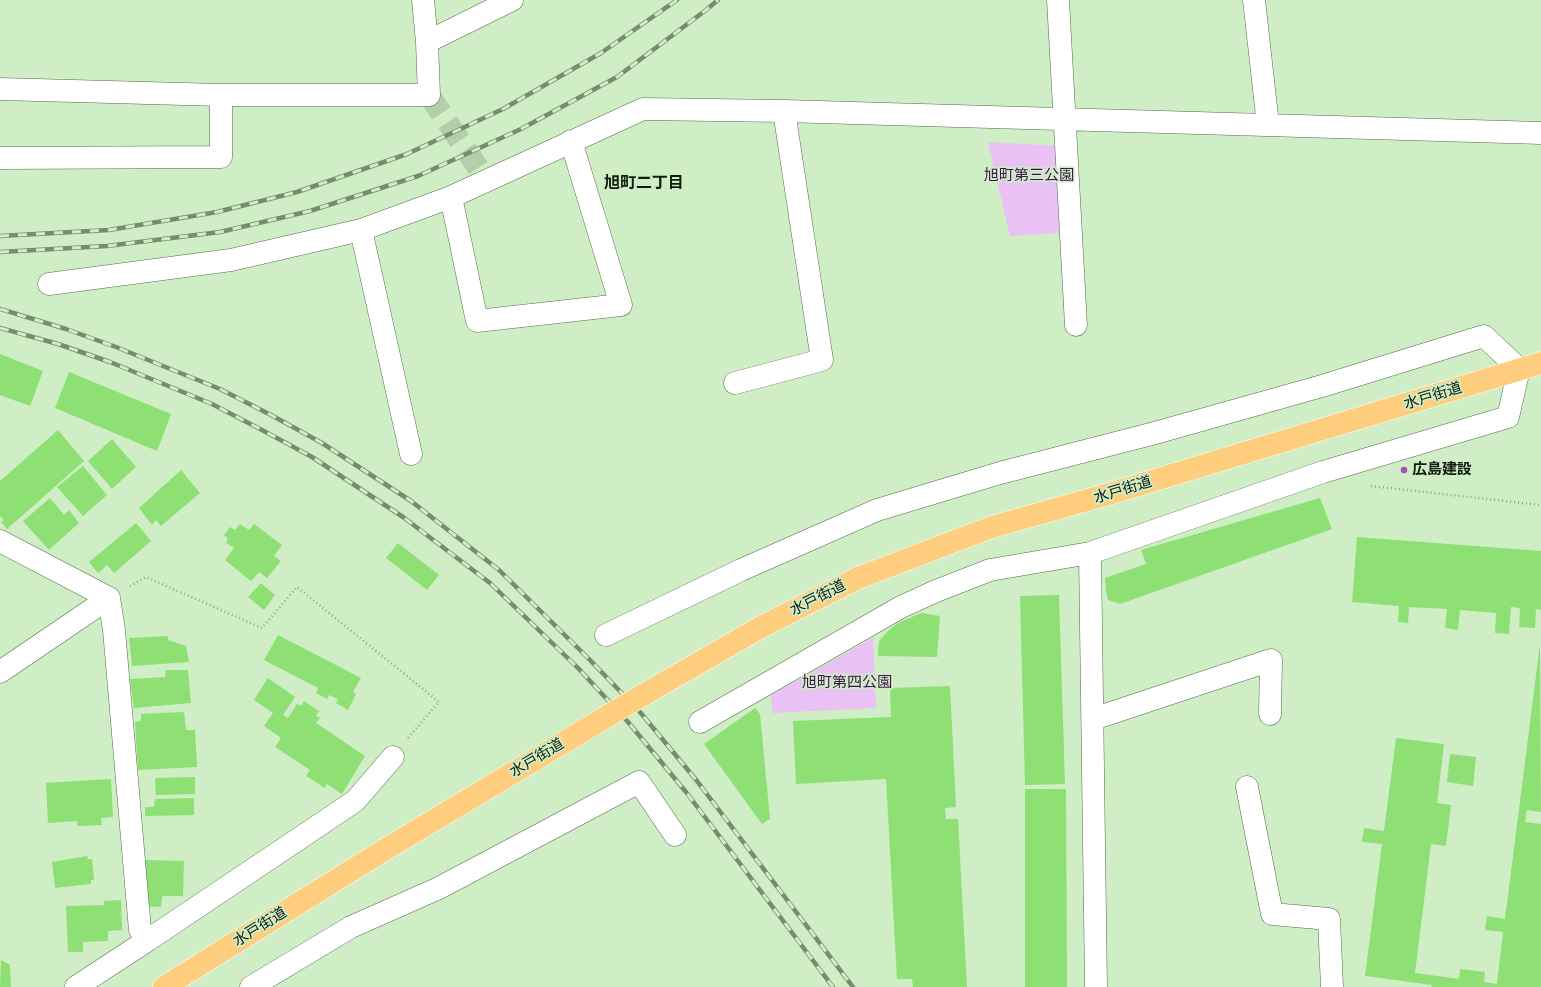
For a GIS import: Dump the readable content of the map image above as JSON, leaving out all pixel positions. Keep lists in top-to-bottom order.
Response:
{
  "streets": {
    "highway": ["水戸街道"]
  },
  "districts": ["旭町二丁目"],
  "parks": ["旭町第三公園", "旭町第四公園"],
  "places": ["広島建設"]
}
